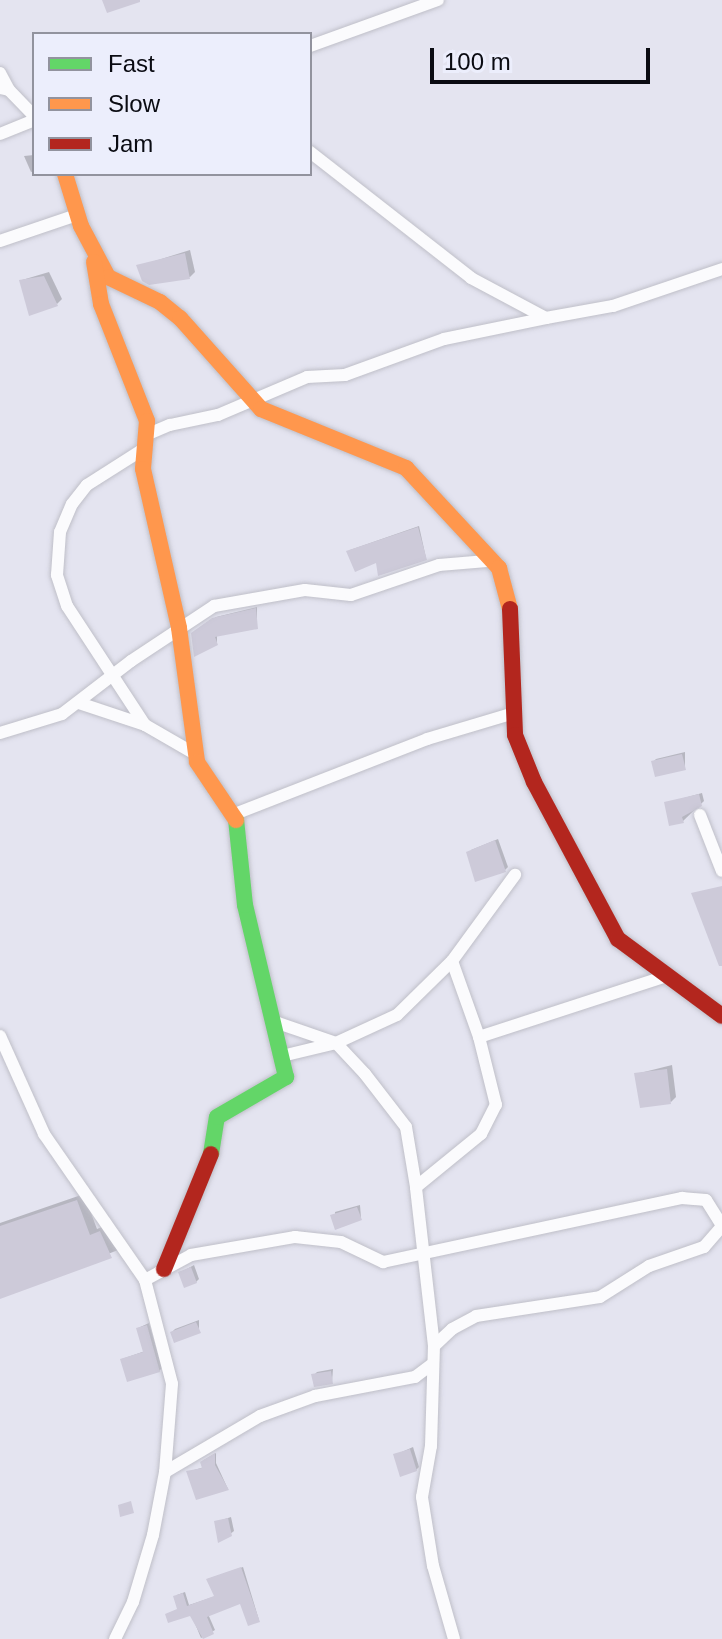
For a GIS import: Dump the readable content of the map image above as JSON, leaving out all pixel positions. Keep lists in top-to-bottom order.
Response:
{
  "legend": ["Fast", "Slow", "Jam"],
  "scale_bar": "100 m"
}
